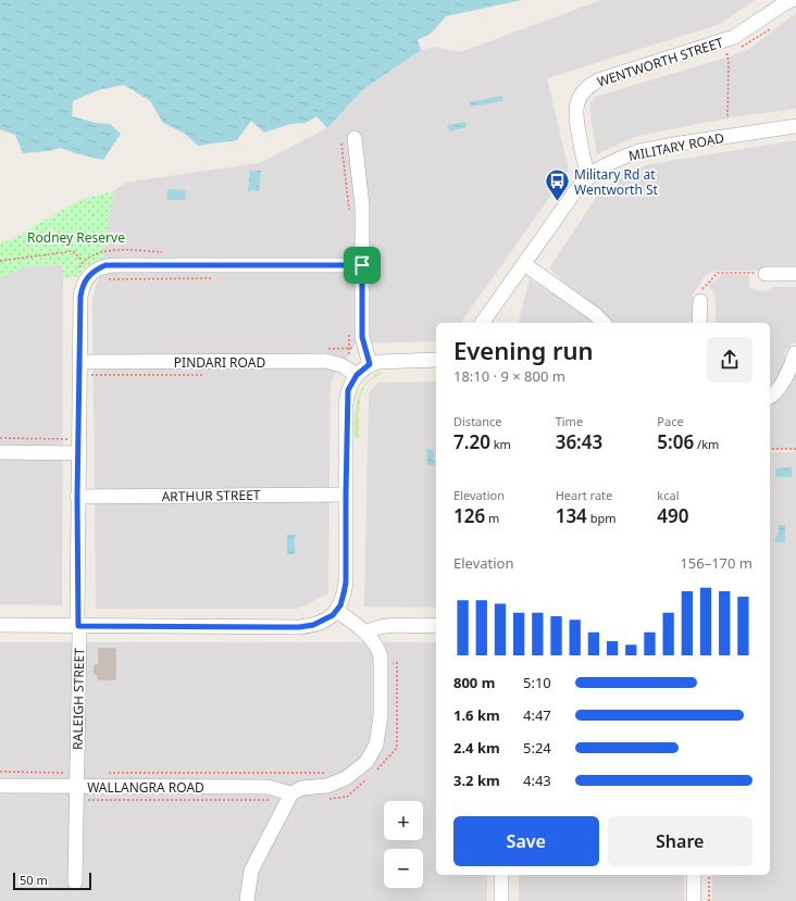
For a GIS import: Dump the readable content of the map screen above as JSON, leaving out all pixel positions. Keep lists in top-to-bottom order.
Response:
{
  "streets": {
    "street": [
      "WENTWORTH STREET",
      "MILITARY ROAD",
      "PINDARI ROAD",
      "ARTHUR STREET",
      "RALEIGH STREET",
      "WALLANGRA ROAD"
    ]
  },
  "crossings": [
    ["WENTWORTH STREET", "MILITARY ROAD"],
    ["PINDARI ROAD", "RALEIGH STREET"],
    ["ARTHUR STREET", "RALEIGH STREET"],
    ["RALEIGH STREET", "WALLANGRA ROAD"]
  ],
  "parks": ["Rodney Reserve"],
  "places": {
    "bus stop": ["Military Rd at Wentworth St"]
  },
  "scale_bar": "50 m",
  "page": {
    "heading": ["Evening run", "18:10 · 9 × 800 m"],
    "stats": [
      ["Distance", "7.20 km"],
      ["Time", "36:43"],
      ["Pace", "5:06 /km"],
      ["Elevation", "126 m"],
      ["Heart rate", "134 bpm"],
      ["kcal", "490"]
    ],
    "chart": ["Elevation", "156–170 m"],
    "list": [
      {
        "name": "800 m",
        "note": "5:10"
      },
      {
        "name": "1.6 km",
        "note": "4:47"
      },
      {
        "name": "2.4 km",
        "note": "5:24"
      },
      {
        "name": "3.2 km",
        "note": "4:43"
      }
    ],
    "map_buttons": ["+", "−"],
    "buttons": ["Save", "Share"],
    "scale": "50 m"
  }
}
